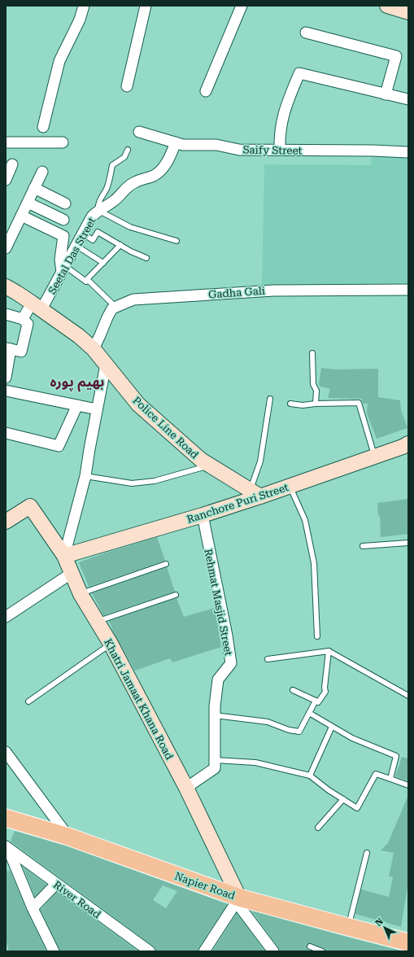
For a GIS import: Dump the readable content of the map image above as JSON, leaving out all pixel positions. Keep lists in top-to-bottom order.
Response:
{
  "streets": {
    "main road": ["Napier Road"],
    "street": [
      "Saify Street",
      "Seetal Das Street",
      "Gadha Gali",
      "Police Line Road",
      "Ranchore Puri Street",
      "Rehmat Masjid Street",
      "Khatri Jamaat Khana Road",
      "River Road"
    ]
  },
  "crossings": [
    ["Saify Street", "Seetal Das Street"],
    ["Seetal Das Street", "Police Line Road"],
    ["Gadha Gali", "Police Line Road"],
    ["Police Line Road", "Ranchore Puri Street"],
    ["Ranchore Puri Street", "Rehmat Masjid Street"],
    ["Ranchore Puri Street", "Khatri Jamaat Khana Road"],
    ["Rehmat Masjid Street", "Khatri Jamaat Khana Road"],
    ["Khatri Jamaat Khana Road", "Napier Road"]
  ],
  "districts": ["بھیم پورہ"],
  "north": "top left"
}
